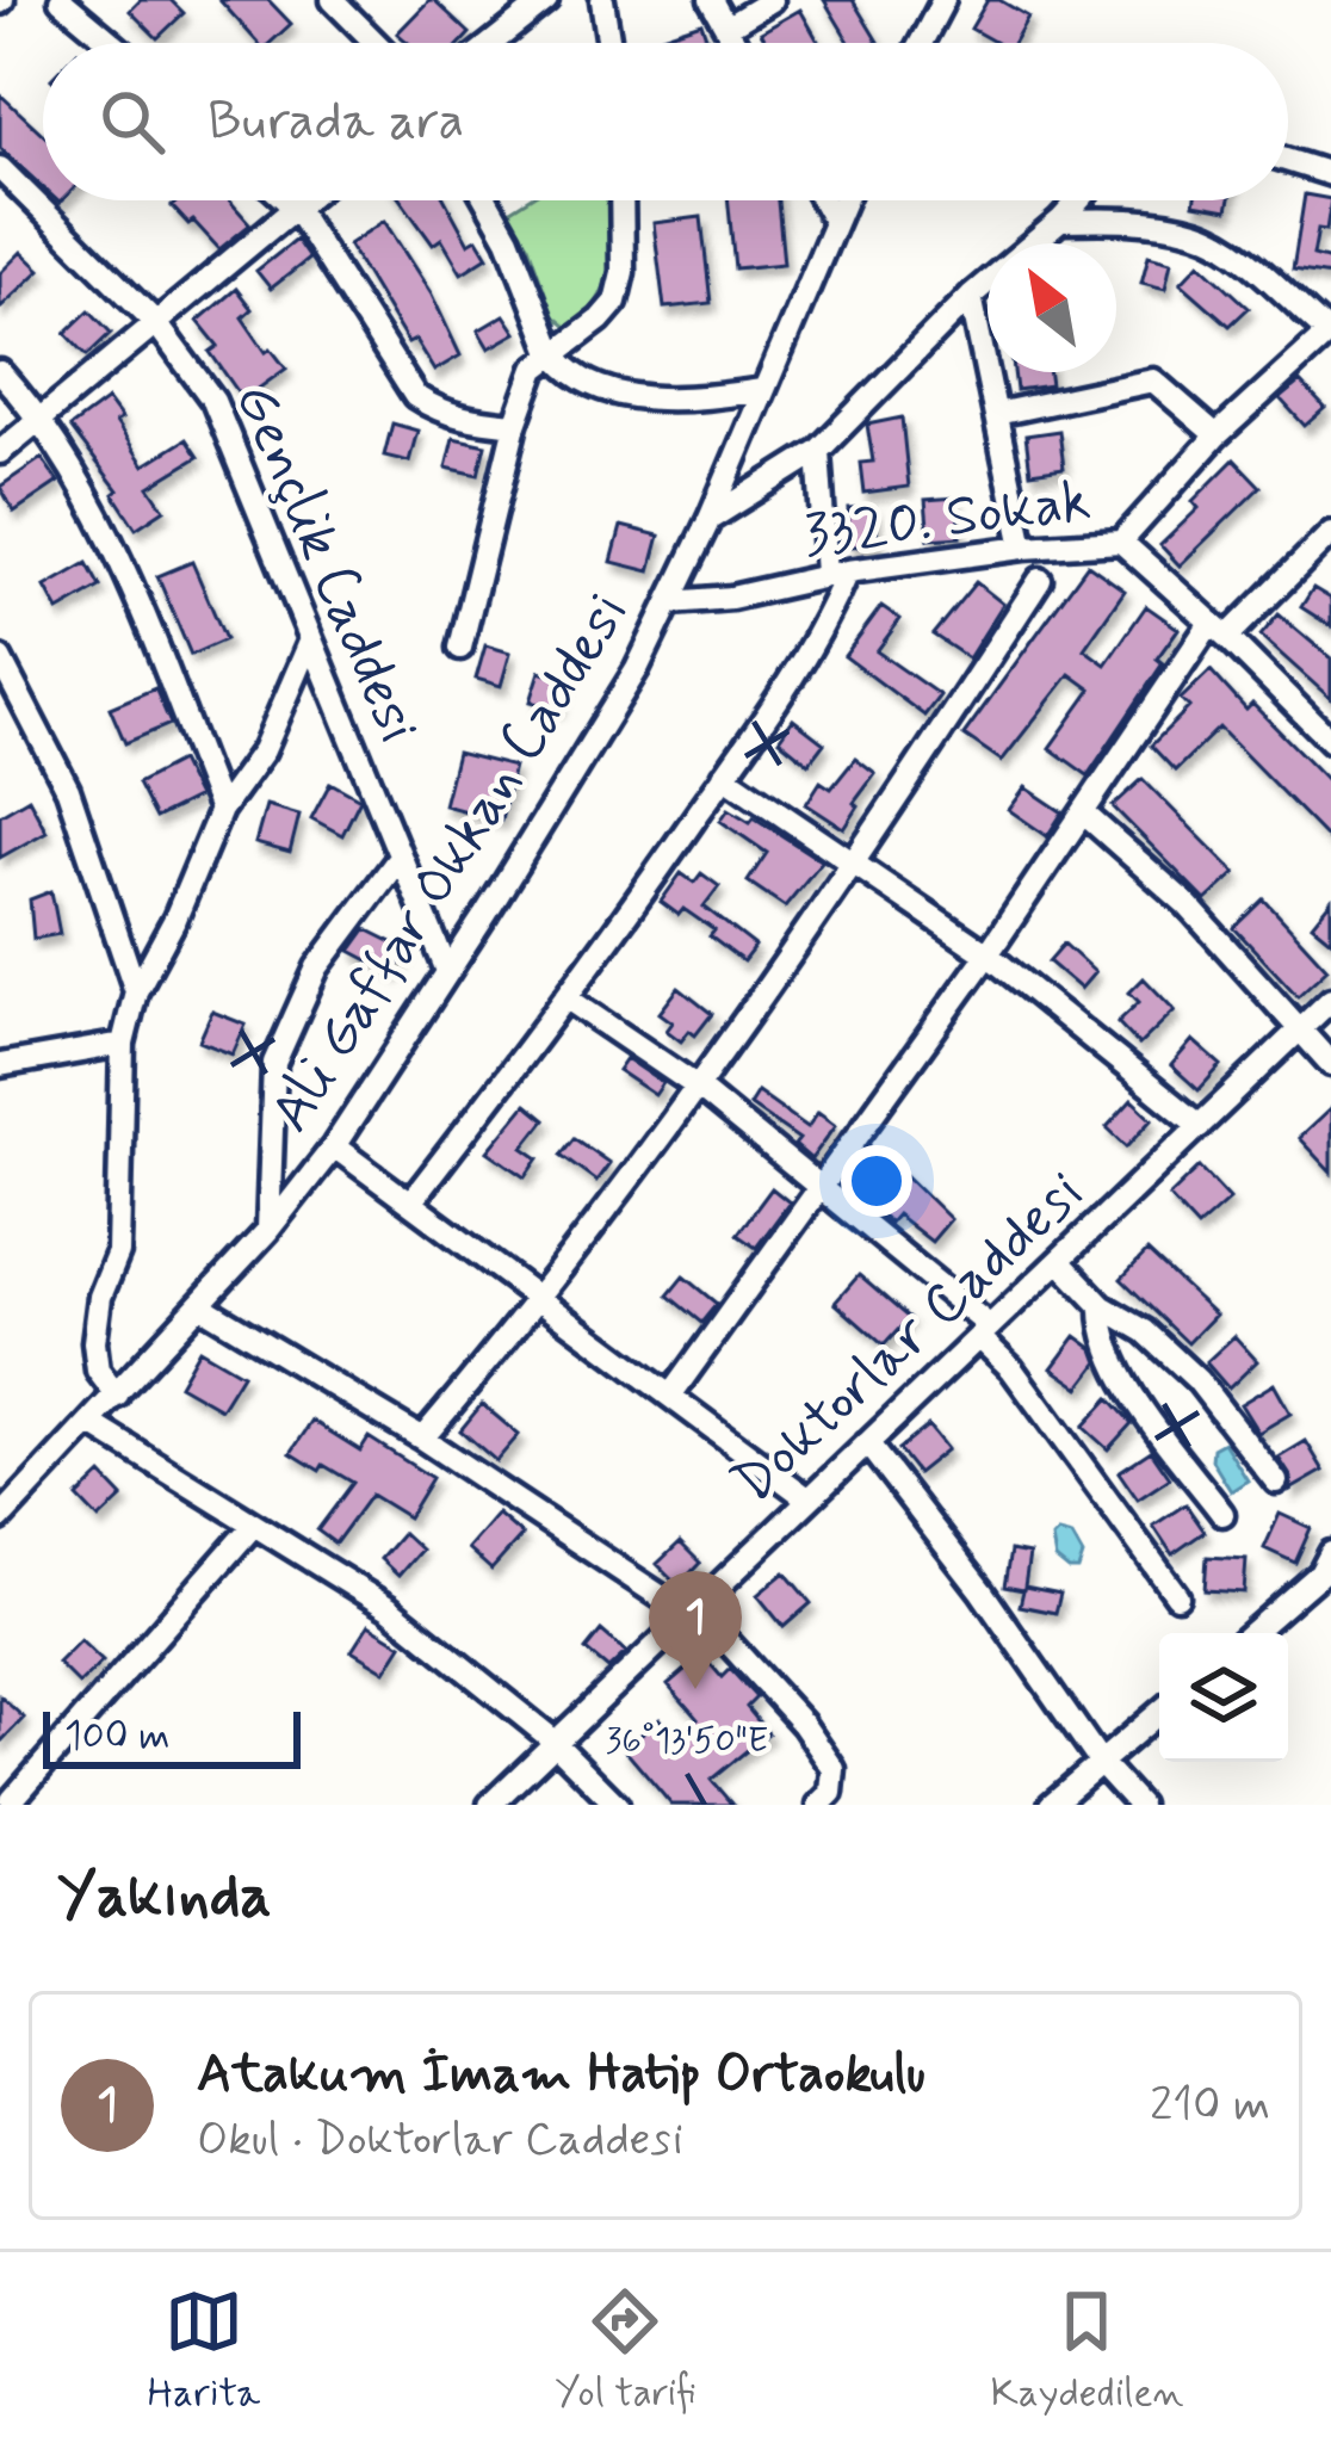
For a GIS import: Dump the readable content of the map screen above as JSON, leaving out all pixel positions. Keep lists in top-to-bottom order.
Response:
{
  "streets": {
    "street": [
      "3320. Sokak",
      "Gençlik Caddesi",
      "Ali Gaffar Okkan Caddesi",
      "Doktorlar Caddesi"
    ]
  },
  "crossings": [
    ["3320. Sokak", "Ali Gaffar Okkan Caddesi"],
    ["Gençlik Caddesi", "Ali Gaffar Okkan Caddesi"]
  ],
  "scale_bar": "100 m",
  "north": "top left",
  "page": {
    "search": "Burada ara",
    "pins": "1",
    "scale": "100 m",
    "heading": "Yakında",
    "list": [
      {
        "mark": "1",
        "name": "Atakum İmam Hatip Ortaokulu",
        "note": "Okul · Doktorlar Caddesi",
        "value": "210 m"
      }
    ],
    "nav": ["Harita", "Yol tarifi", "Kaydedilen"]
  },
  "coordinates": ["36°13'50\"E"]
}
